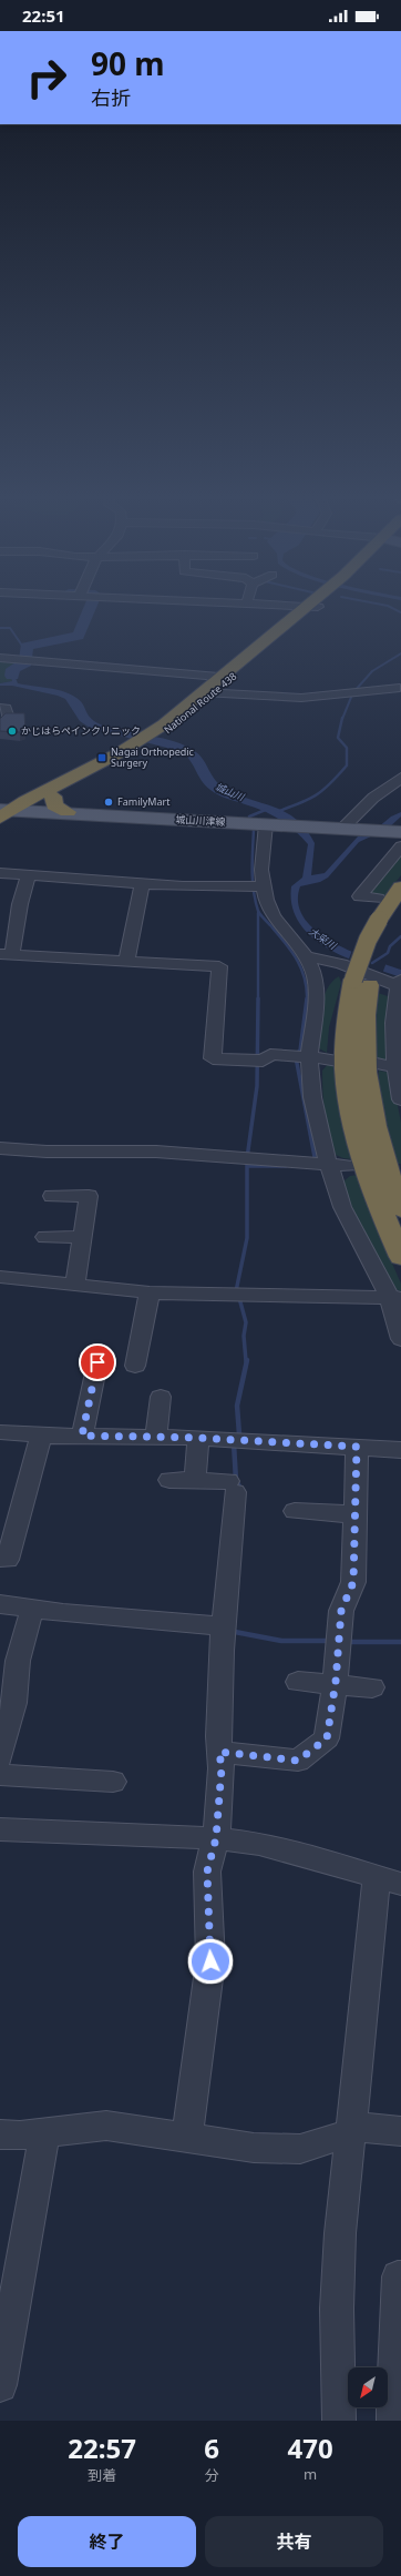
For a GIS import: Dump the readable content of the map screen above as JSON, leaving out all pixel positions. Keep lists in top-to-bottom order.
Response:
{
  "streets": {
    "highway": ["National Route 438"],
    "main road": ["城山川津線"]
  },
  "crossings": [
    ["National Route 438", "城山川津線"]
  ],
  "water": ["城山川", "大束川"],
  "places": {
    "other": ["かじはらペインクリニック", "FamilyMart"],
    "transit": ["Nagai Orthopedic Surgery"]
  },
  "north": "bottom left",
  "page": {
    "status": "22:51",
    "turn": ["90 m", "右折"],
    "eta": [
      "22:57",
      "到着",
      "6",
      "分",
      "470",
      "m"
    ],
    "buttons": ["終了", "共有"]
  }
}
